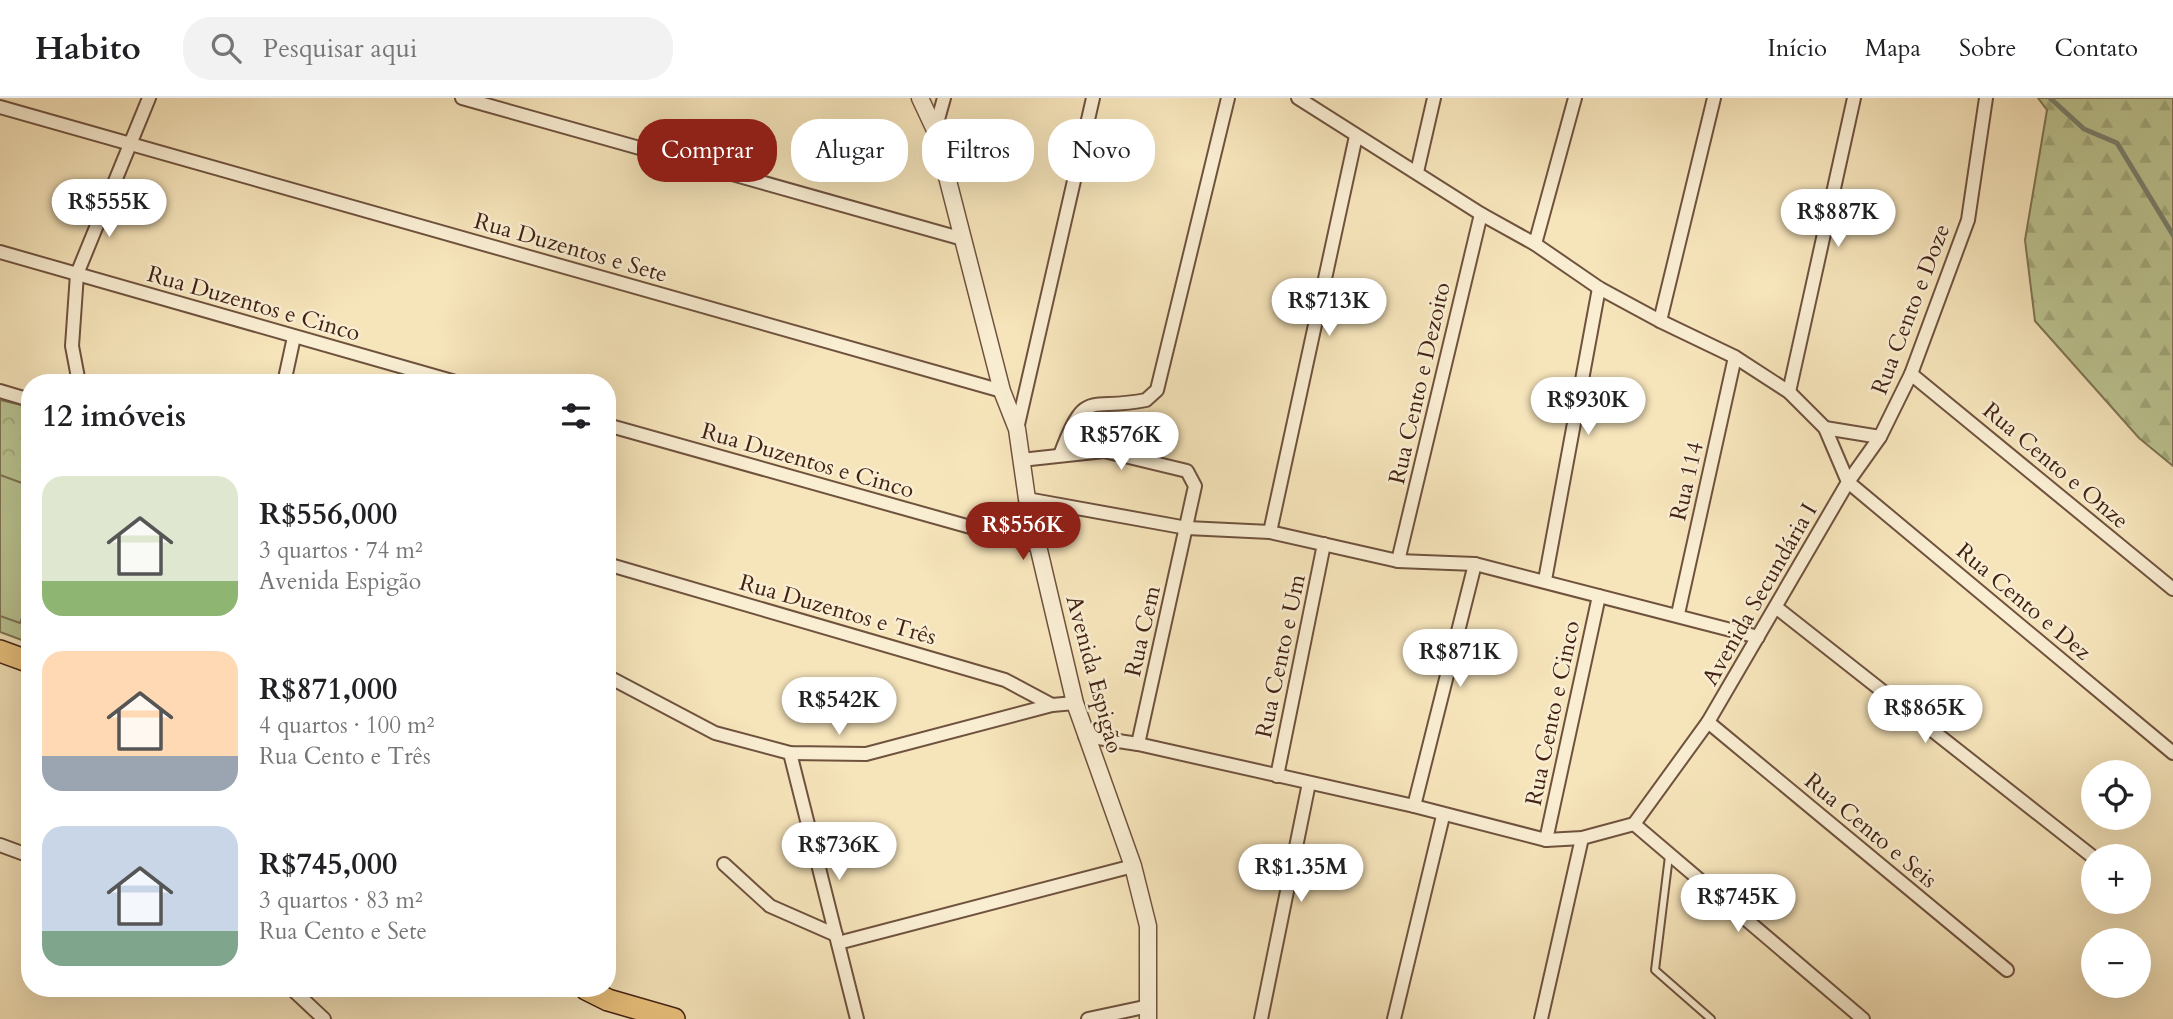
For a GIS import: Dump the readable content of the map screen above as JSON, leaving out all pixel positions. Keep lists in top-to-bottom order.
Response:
{
  "streets": {
    "street": [
      "Rua Duzentos e Sete",
      "Rua Duzentos e Cinco",
      "Rua Cento e Doze",
      "Rua Cento e Dezoito",
      "Rua Cento e Onze",
      "Rua 114",
      "Avenida Secundária I",
      "Rua Cento e Dez",
      "Rua Duzentos e Três",
      "Rua Cem",
      "Rua Cento e Um",
      "Avenida Espigão",
      "Rua Cento e Cinco",
      "Rua Cento e Seis"
    ]
  },
  "crossings": [
    ["Rua Duzentos e Sete", "Avenida Espigão"],
    ["Rua Duzentos e Cinco", "Avenida Espigão"],
    ["Rua Cento e Doze", "Rua Cento e Onze"],
    ["Rua Cento e Doze", "Avenida Secundária I"],
    ["Rua Cento e Doze", "Rua Cento e Dez"],
    ["Avenida Secundária I", "Rua Cento e Dez"],
    ["Avenida Secundária I", "Rua Cento e Seis"],
    ["Rua Cem", "Avenida Espigão"]
  ],
  "page": {
    "header": "Habito",
    "search": "Pesquisar aqui",
    "nav": [
      "Início",
      "Mapa",
      "Sobre",
      "Contato"
    ],
    "chip": [
      "Comprar",
      "Alugar",
      "Filtros",
      "Novo"
    ],
    "price": [
      "R$555K",
      "R$887K",
      "R$713K",
      "R$930K",
      "R$576K",
      "R$556K",
      "R$871K",
      "R$542K",
      "R$865K",
      "R$736K",
      "R$1.35M",
      "R$745K"
    ],
    "heading": "12 imóveis",
    "list": [
      {
        "name": "R$556,000",
        "note": "3 quartos · 74 m² · Avenida Espigão"
      },
      {
        "name": "R$871,000",
        "note": "4 quartos · 100 m² · Rua Cento e Três"
      },
      {
        "name": "R$745,000",
        "note": "3 quartos · 83 m² · Rua Cento e Sete"
      }
    ],
    "map_buttons": ["+", "−"]
  }
}
